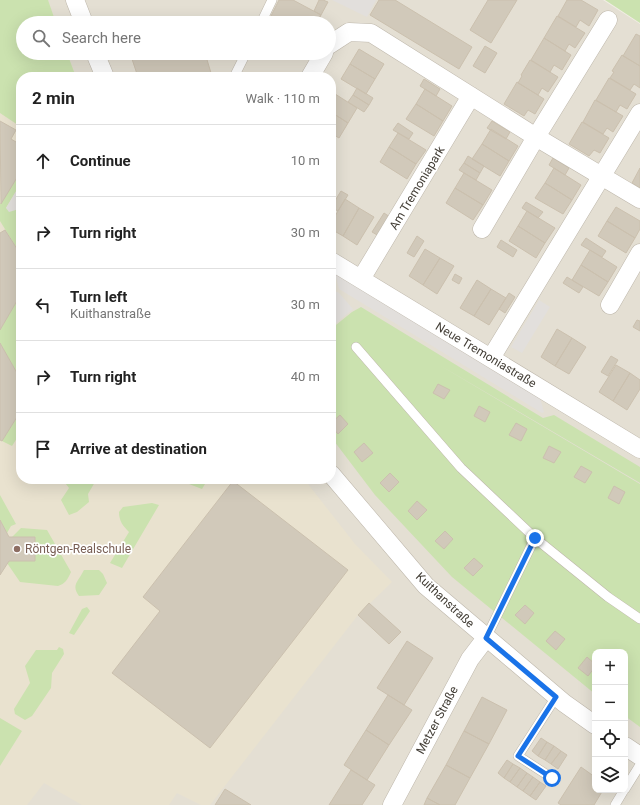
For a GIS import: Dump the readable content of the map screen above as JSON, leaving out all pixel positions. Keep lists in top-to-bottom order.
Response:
{
  "streets": {
    "street": [
      "Am Tremoniapark",
      "Neue Tremoniastraße",
      "Kuithanstraße",
      "Metzer Straße"
    ]
  },
  "crossings": [
    ["Am Tremoniapark", "Neue Tremoniastraße"],
    ["Kuithanstraße", "Metzer Straße"]
  ],
  "places": ["Röntgen-Realschule"],
  "page": {
    "search": "Search here",
    "heading": ["2 min", "Walk · 110 m"],
    "list": [
      ["Continue", "10 m"],
      ["Turn right", "30 m"],
      ["Turn left", "Kuithanstraße", "30 m"],
      ["Turn right", "40 m"],
      "Arrive at destination"
    ],
    "map_buttons": ["+", "−"]
  }
}
